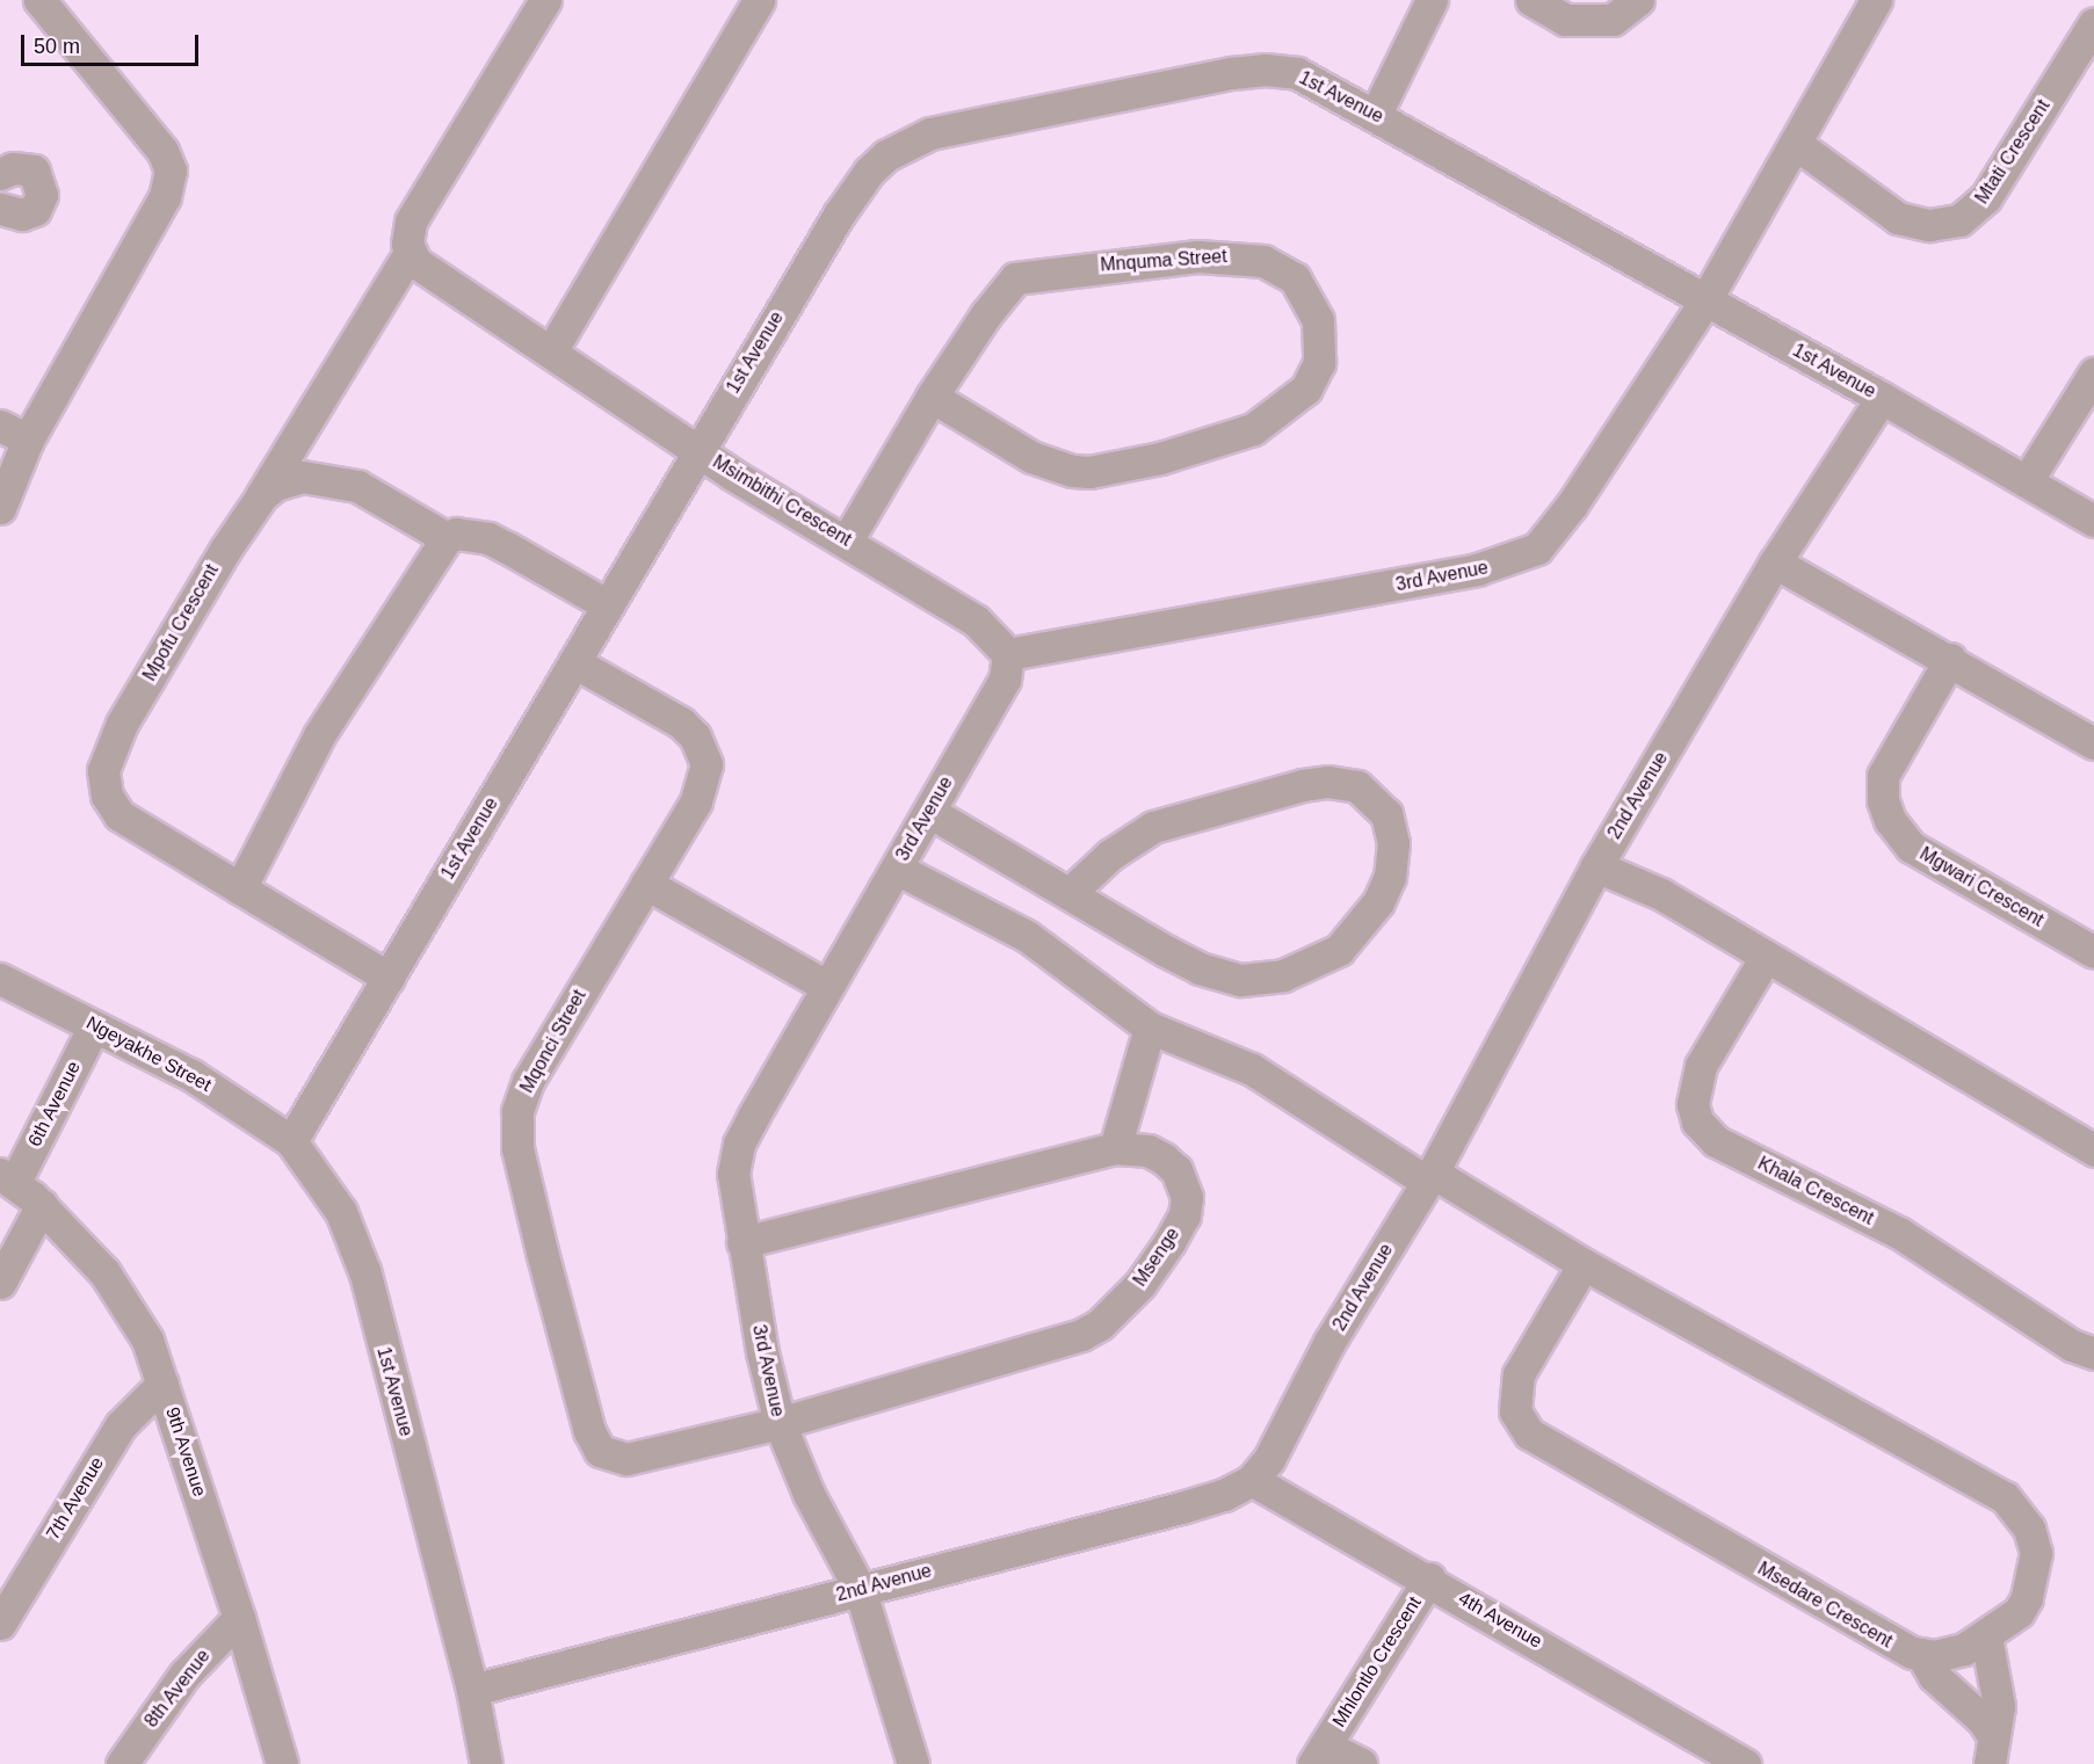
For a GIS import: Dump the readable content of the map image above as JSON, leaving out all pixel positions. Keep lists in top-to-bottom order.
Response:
{
  "streets": {
    "street": [
      "1st Avenue",
      "Mtati Crescent",
      "Mnquma Street",
      "Msimbithi Crescent",
      "3rd Avenue",
      "Mpofu Crescent",
      "2nd Avenue",
      "Mgwari Crescent",
      "Mqonci Street",
      "Ngeyakhe Street",
      "6th Avenue",
      "Khala Crescent",
      "Msenge",
      "9th Avenue",
      "7th Avenue",
      "Msedare Crescent",
      "4th Avenue",
      "Mhlontlo Crescent",
      "8th Avenue"
    ]
  },
  "crossings": [
    ["1st Avenue", "Msimbithi Crescent"],
    ["1st Avenue", "3rd Avenue"],
    ["1st Avenue", "Mpofu Crescent"],
    ["1st Avenue", "2nd Avenue"],
    ["1st Avenue", "Mqonci Street"],
    ["1st Avenue", "Ngeyakhe Street"],
    ["Mnquma Street", "Msimbithi Crescent"],
    ["Msimbithi Crescent", "3rd Avenue"],
    ["3rd Avenue", "2nd Avenue"],
    ["3rd Avenue", "Mqonci Street"],
    ["3rd Avenue", "Msenge"],
    ["3rd Avenue", "Msedare Crescent"],
    ["2nd Avenue", "Msedare Crescent"],
    ["2nd Avenue", "4th Avenue"],
    ["Mqonci Street", "Msenge"],
    ["Ngeyakhe Street", "6th Avenue"],
    ["6th Avenue", "9th Avenue"],
    ["9th Avenue", "7th Avenue"],
    ["9th Avenue", "8th Avenue"],
    ["4th Avenue", "Mhlontlo Crescent"]
  ],
  "scale_bar": "50 m"
}
